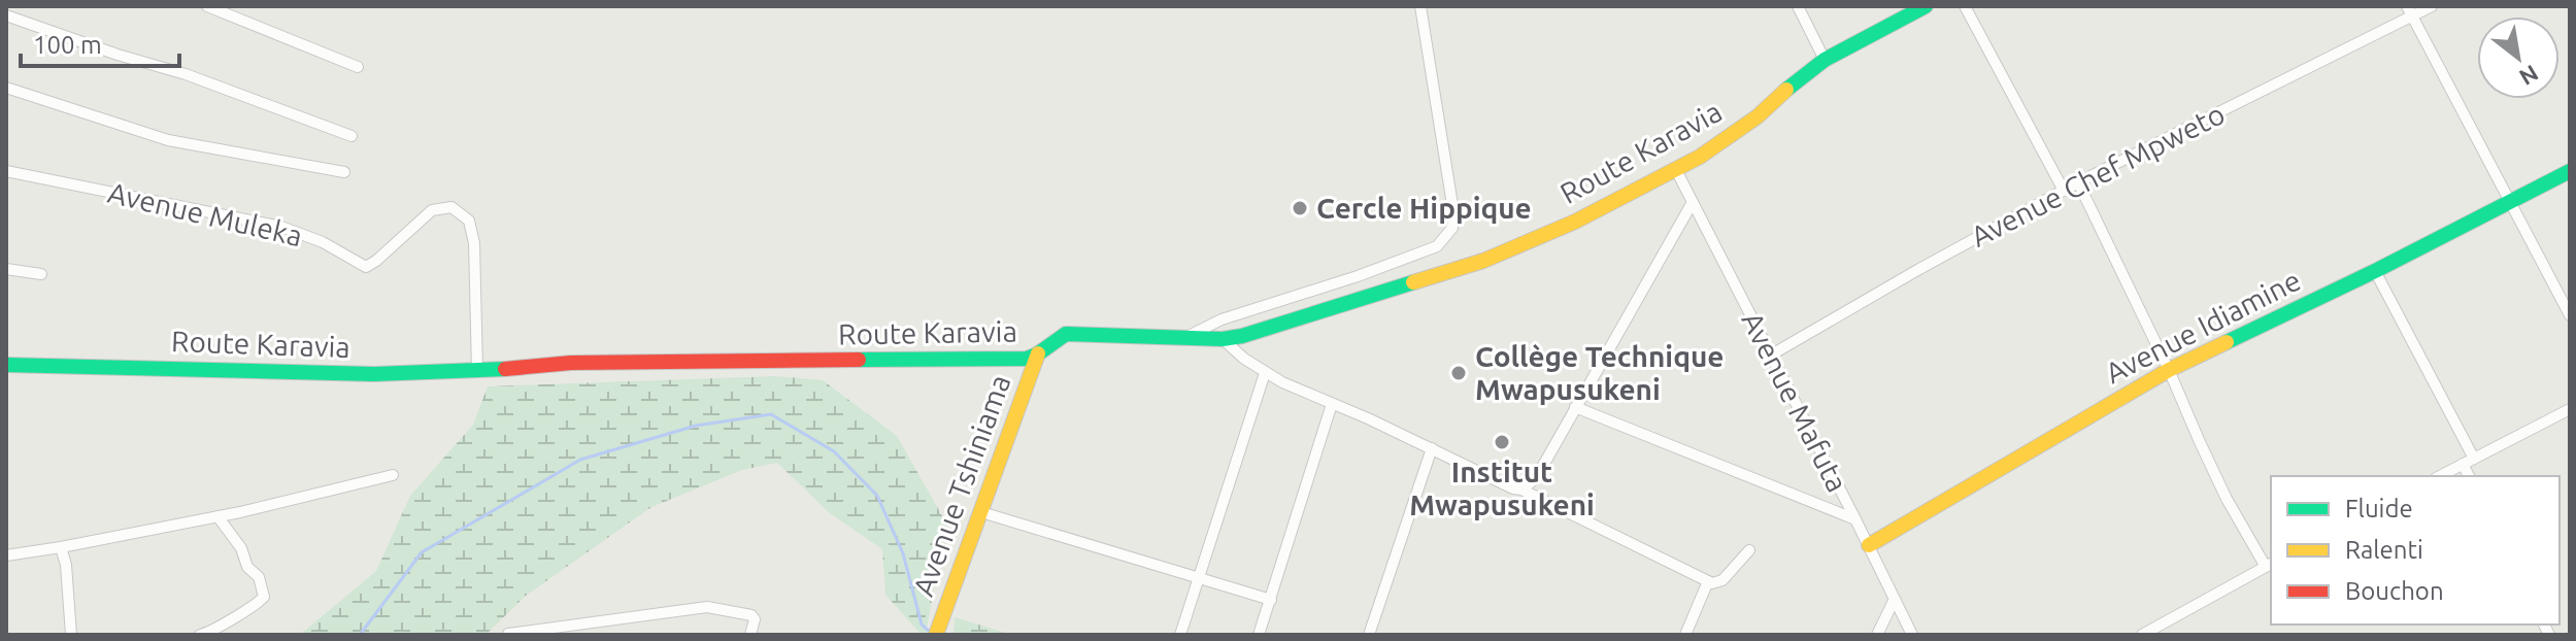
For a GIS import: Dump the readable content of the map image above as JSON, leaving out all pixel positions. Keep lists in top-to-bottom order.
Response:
{
  "streets": {
    "street": [
      "Route Karavia",
      "Avenue Chef Mpweto",
      "Avenue Muleka",
      "Avenue Idiamine",
      "Avenue Mafuta",
      "Avenue Tshiniama"
    ]
  },
  "crossings": [
    ["Route Karavia", "Avenue Muleka"],
    ["Route Karavia", "Avenue Mafuta"],
    ["Route Karavia", "Avenue Tshiniama"],
    ["Avenue Chef Mpweto", "Avenue Mafuta"],
    ["Avenue Idiamine", "Avenue Mafuta"]
  ],
  "places": ["Cercle Hippique", "Collège Technique Mwapusukeni", "Institut Mwapusukeni"],
  "legend": ["Fluide", "Ralenti", "Bouchon"],
  "scale_bar": "100 m",
  "north": "bottom right"
}
